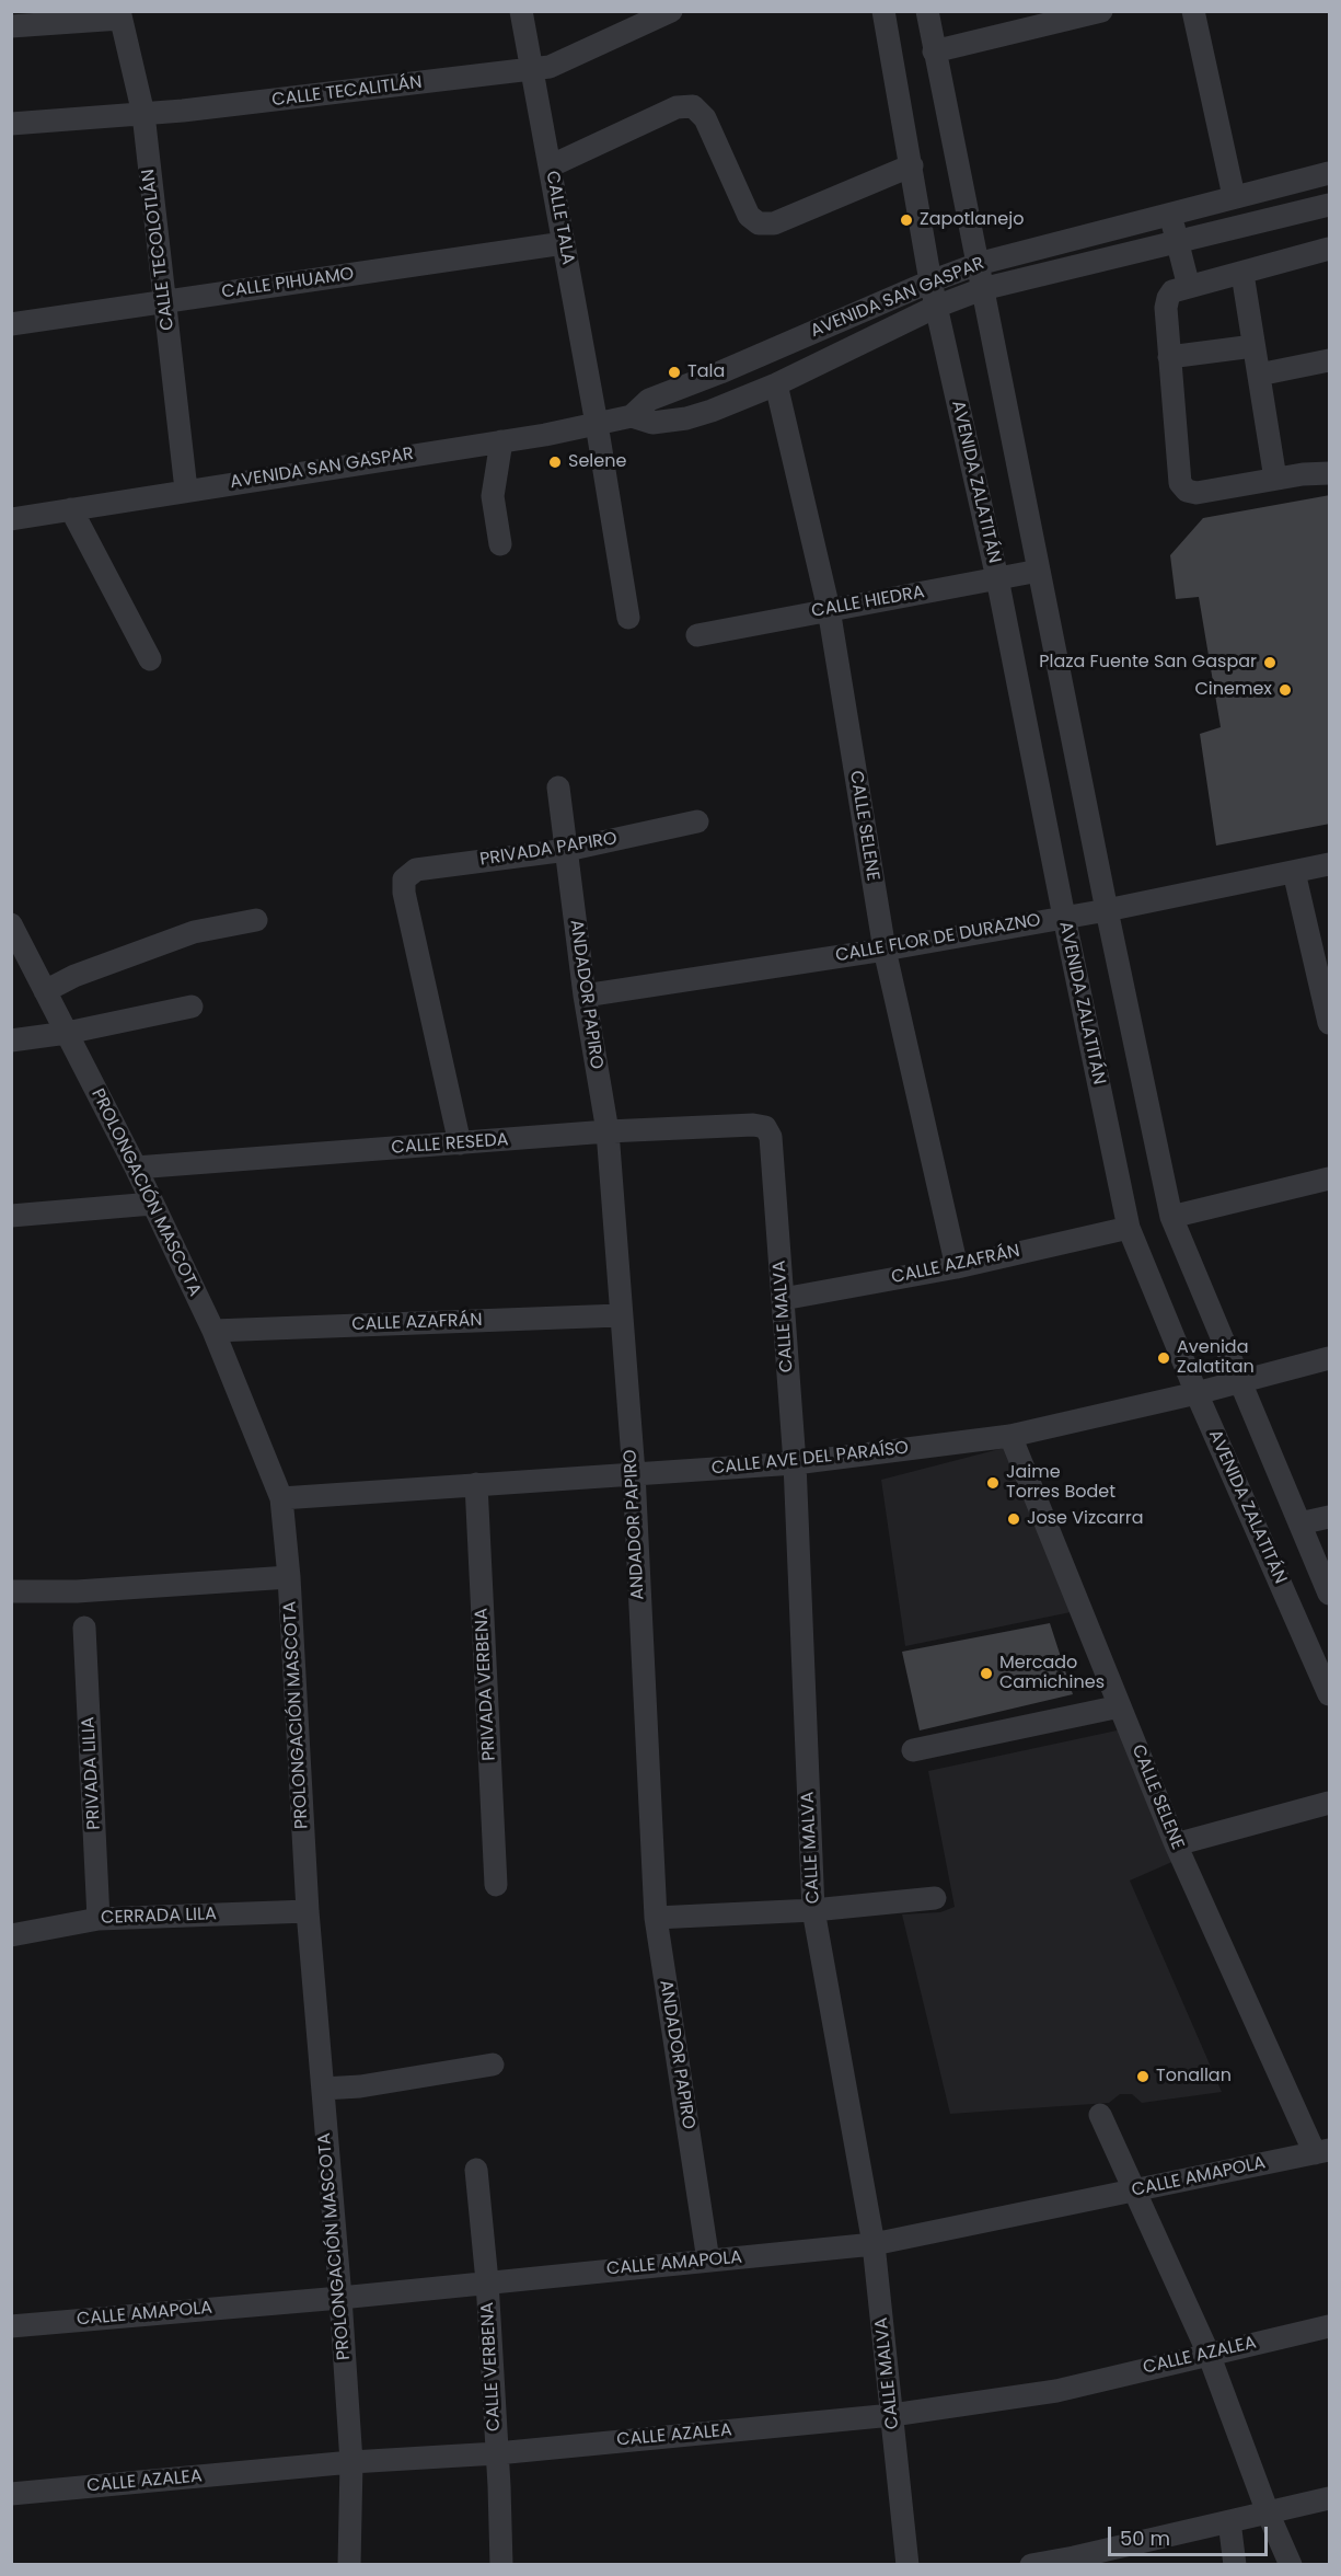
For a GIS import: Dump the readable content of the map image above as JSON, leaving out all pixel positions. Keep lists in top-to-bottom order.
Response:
{
  "streets": {
    "street": [
      "CALLE TECALITLÁN",
      "CALLE TALA",
      "CALLE TECOLOTLÁN",
      "CALLE PIHUAMO",
      "AVENIDA SAN GASPAR",
      "AVENIDA ZALATITÁN",
      "CALLE HIEDRA",
      "CALLE SELENE",
      "PRIVADA PAPIRO",
      "CALLE FLOR DE DURAZNO",
      "ANDADOR PAPIRO",
      "CALLE RESEDA",
      "PROLONGACIÓN MASCOTA",
      "CALLE AZAFRÁN",
      "CALLE MALVA",
      "CALLE AVE DEL PARAÍSO",
      "PRIVADA VERBENA",
      "PRIVADA LILIA",
      "CERRADA LILA",
      "CALLE AMAPOLA",
      "CALLE AZALEA",
      "CALLE VERBENA"
    ]
  },
  "crossings": [
    ["CALLE TECALITLÁN", "CALLE TALA"],
    ["CALLE TECALITLÁN", "CALLE TECOLOTLÁN"],
    ["CALLE TALA", "CALLE PIHUAMO"],
    ["CALLE TALA", "AVENIDA SAN GASPAR"],
    ["CALLE TECOLOTLÁN", "CALLE PIHUAMO"],
    ["CALLE TECOLOTLÁN", "AVENIDA SAN GASPAR"],
    ["AVENIDA SAN GASPAR", "AVENIDA ZALATITÁN"],
    ["AVENIDA SAN GASPAR", "CALLE SELENE"],
    ["AVENIDA ZALATITÁN", "CALLE HIEDRA"],
    ["AVENIDA ZALATITÁN", "CALLE FLOR DE DURAZNO"],
    ["AVENIDA ZALATITÁN", "CALLE AZAFRÁN"],
    ["AVENIDA ZALATITÁN", "CALLE AVE DEL PARAÍSO"],
    ["CALLE HIEDRA", "CALLE SELENE"],
    ["CALLE SELENE", "CALLE FLOR DE DURAZNO"],
    ["CALLE SELENE", "CALLE AZAFRÁN"],
    ["CALLE SELENE", "CALLE AVE DEL PARAÍSO"],
    ["CALLE SELENE", "CALLE AMAPOLA"],
    ["PRIVADA PAPIRO", "ANDADOR PAPIRO"],
    ["PRIVADA PAPIRO", "CALLE RESEDA"],
    ["CALLE FLOR DE DURAZNO", "ANDADOR PAPIRO"],
    ["ANDADOR PAPIRO", "CALLE RESEDA"],
    ["ANDADOR PAPIRO", "CALLE AZAFRÁN"],
    ["ANDADOR PAPIRO", "CALLE AVE DEL PARAÍSO"],
    ["ANDADOR PAPIRO", "CALLE AMAPOLA"],
    ["CALLE RESEDA", "PROLONGACIÓN MASCOTA"],
    ["CALLE RESEDA", "CALLE MALVA"],
    ["PROLONGACIÓN MASCOTA", "CALLE AZAFRÁN"],
    ["PROLONGACIÓN MASCOTA", "CALLE AVE DEL PARAÍSO"],
    ["PROLONGACIÓN MASCOTA", "CERRADA LILA"],
    ["PROLONGACIÓN MASCOTA", "CALLE AMAPOLA"],
    ["PROLONGACIÓN MASCOTA", "CALLE AZALEA"],
    ["CALLE AZAFRÁN", "CALLE MALVA"],
    ["CALLE MALVA", "CALLE AVE DEL PARAÍSO"],
    ["CALLE MALVA", "CALLE AMAPOLA"],
    ["CALLE MALVA", "CALLE AZALEA"],
    ["CALLE AVE DEL PARAÍSO", "PRIVADA VERBENA"],
    ["PRIVADA LILIA", "CERRADA LILA"],
    ["CALLE AMAPOLA", "CALLE VERBENA"],
    ["CALLE AZALEA", "CALLE VERBENA"]
  ],
  "places": [
    "Zapotlanejo",
    "Tala",
    "Selene",
    "Plaza Fuente San Gaspar",
    "Cinemex",
    "Avenida Zalatitan",
    "Jaime Torres Bodet",
    "Jose Vizcarra",
    "Mercado Camichines",
    "Tonallan"
  ],
  "scale_bar": "50 m"
}
